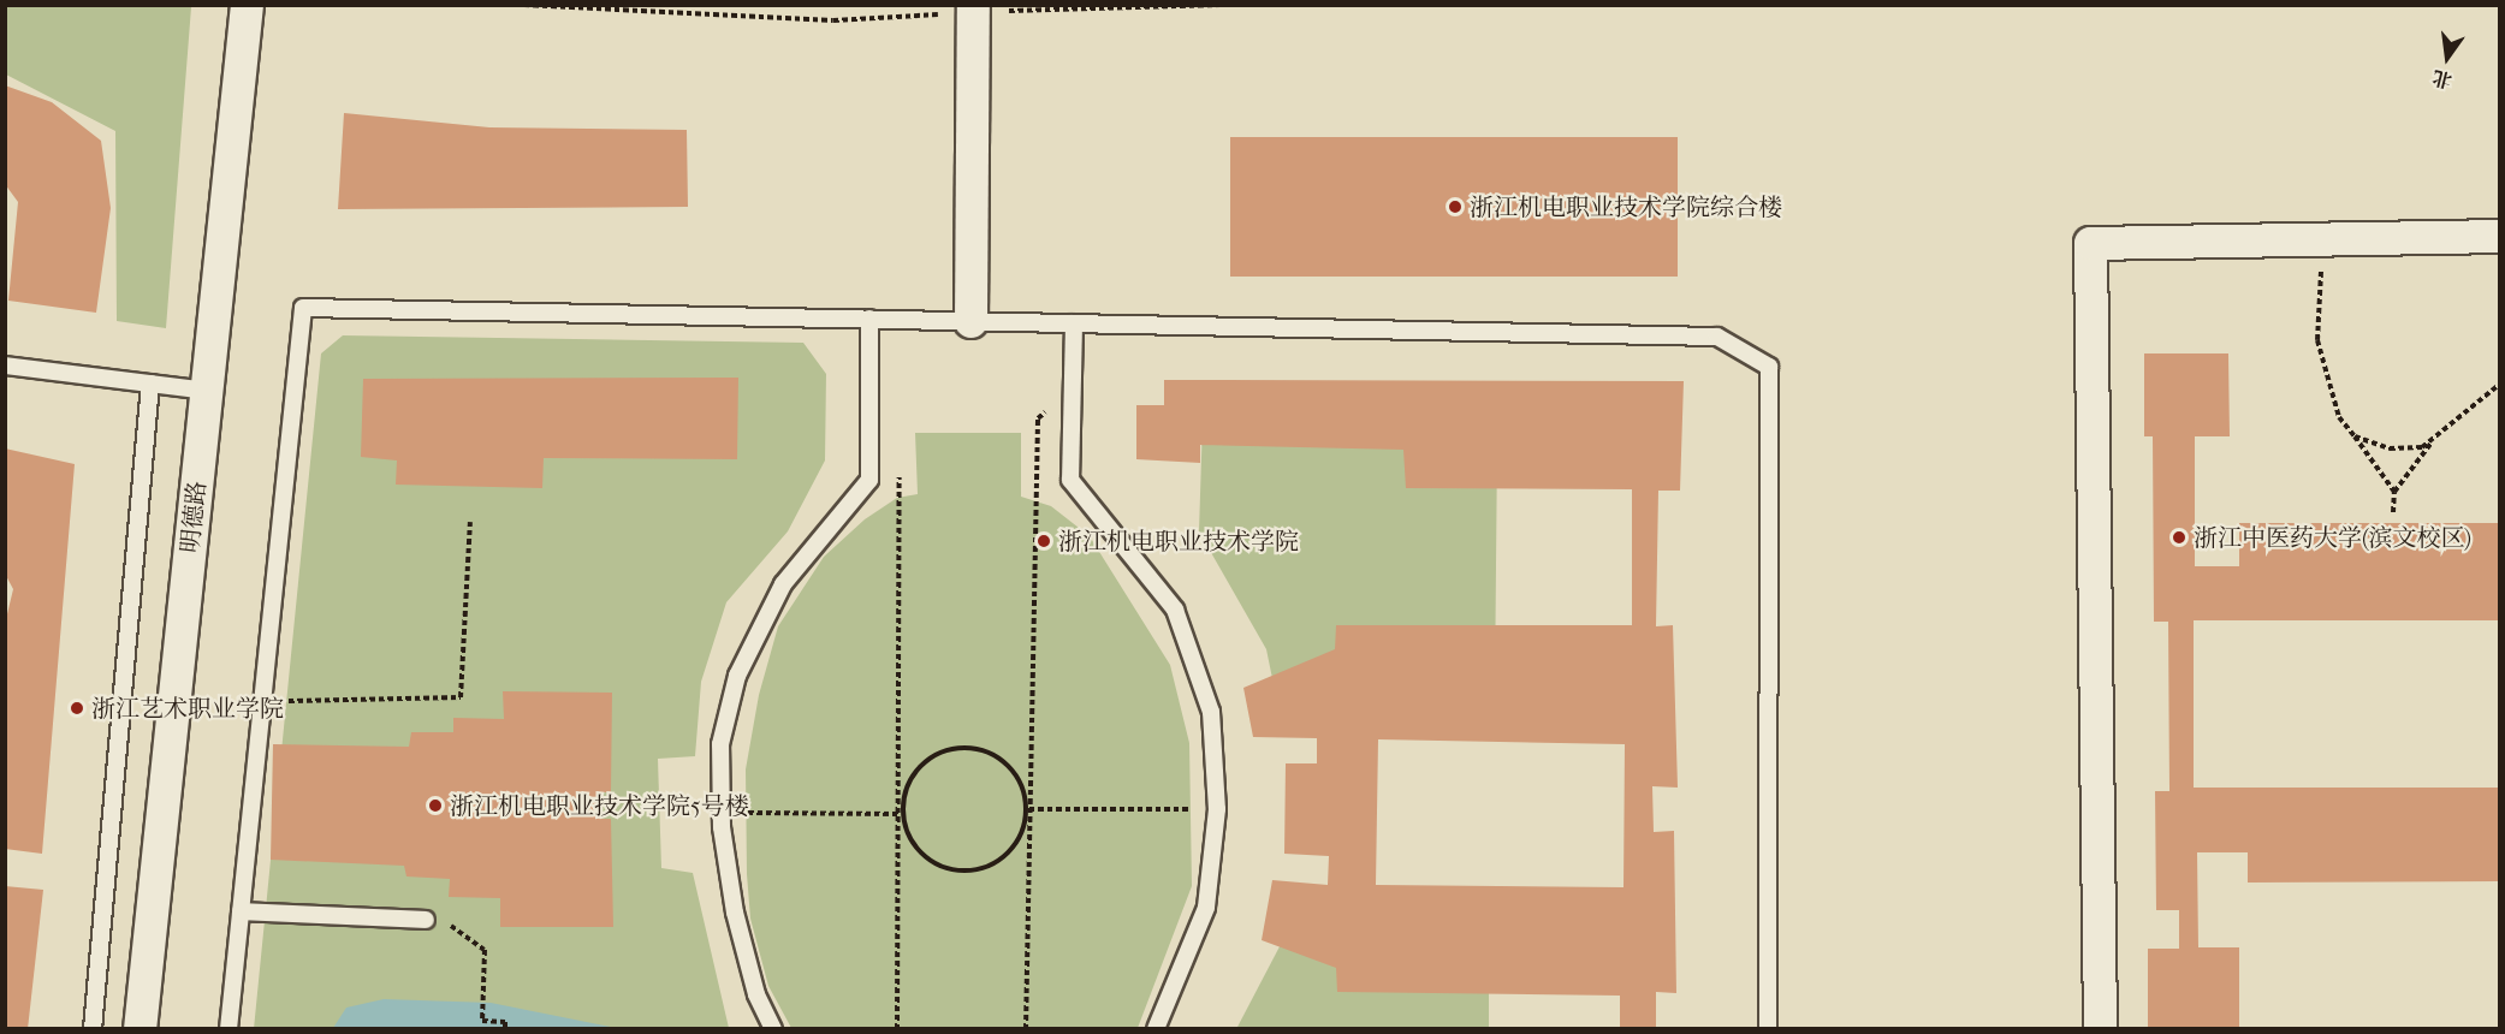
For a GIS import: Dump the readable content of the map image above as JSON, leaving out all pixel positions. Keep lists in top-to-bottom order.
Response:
{
  "streets": {
    "street": ["明德路"]
  },
  "places": [
    "浙江机电职业技术学院综合楼",
    "浙江中医药大学(滨文校区)",
    "浙江机电职业技术学院",
    "浙江艺术职业学院",
    "浙江机电职业技术学院5号楼"
  ],
  "north": "bottom"
}
